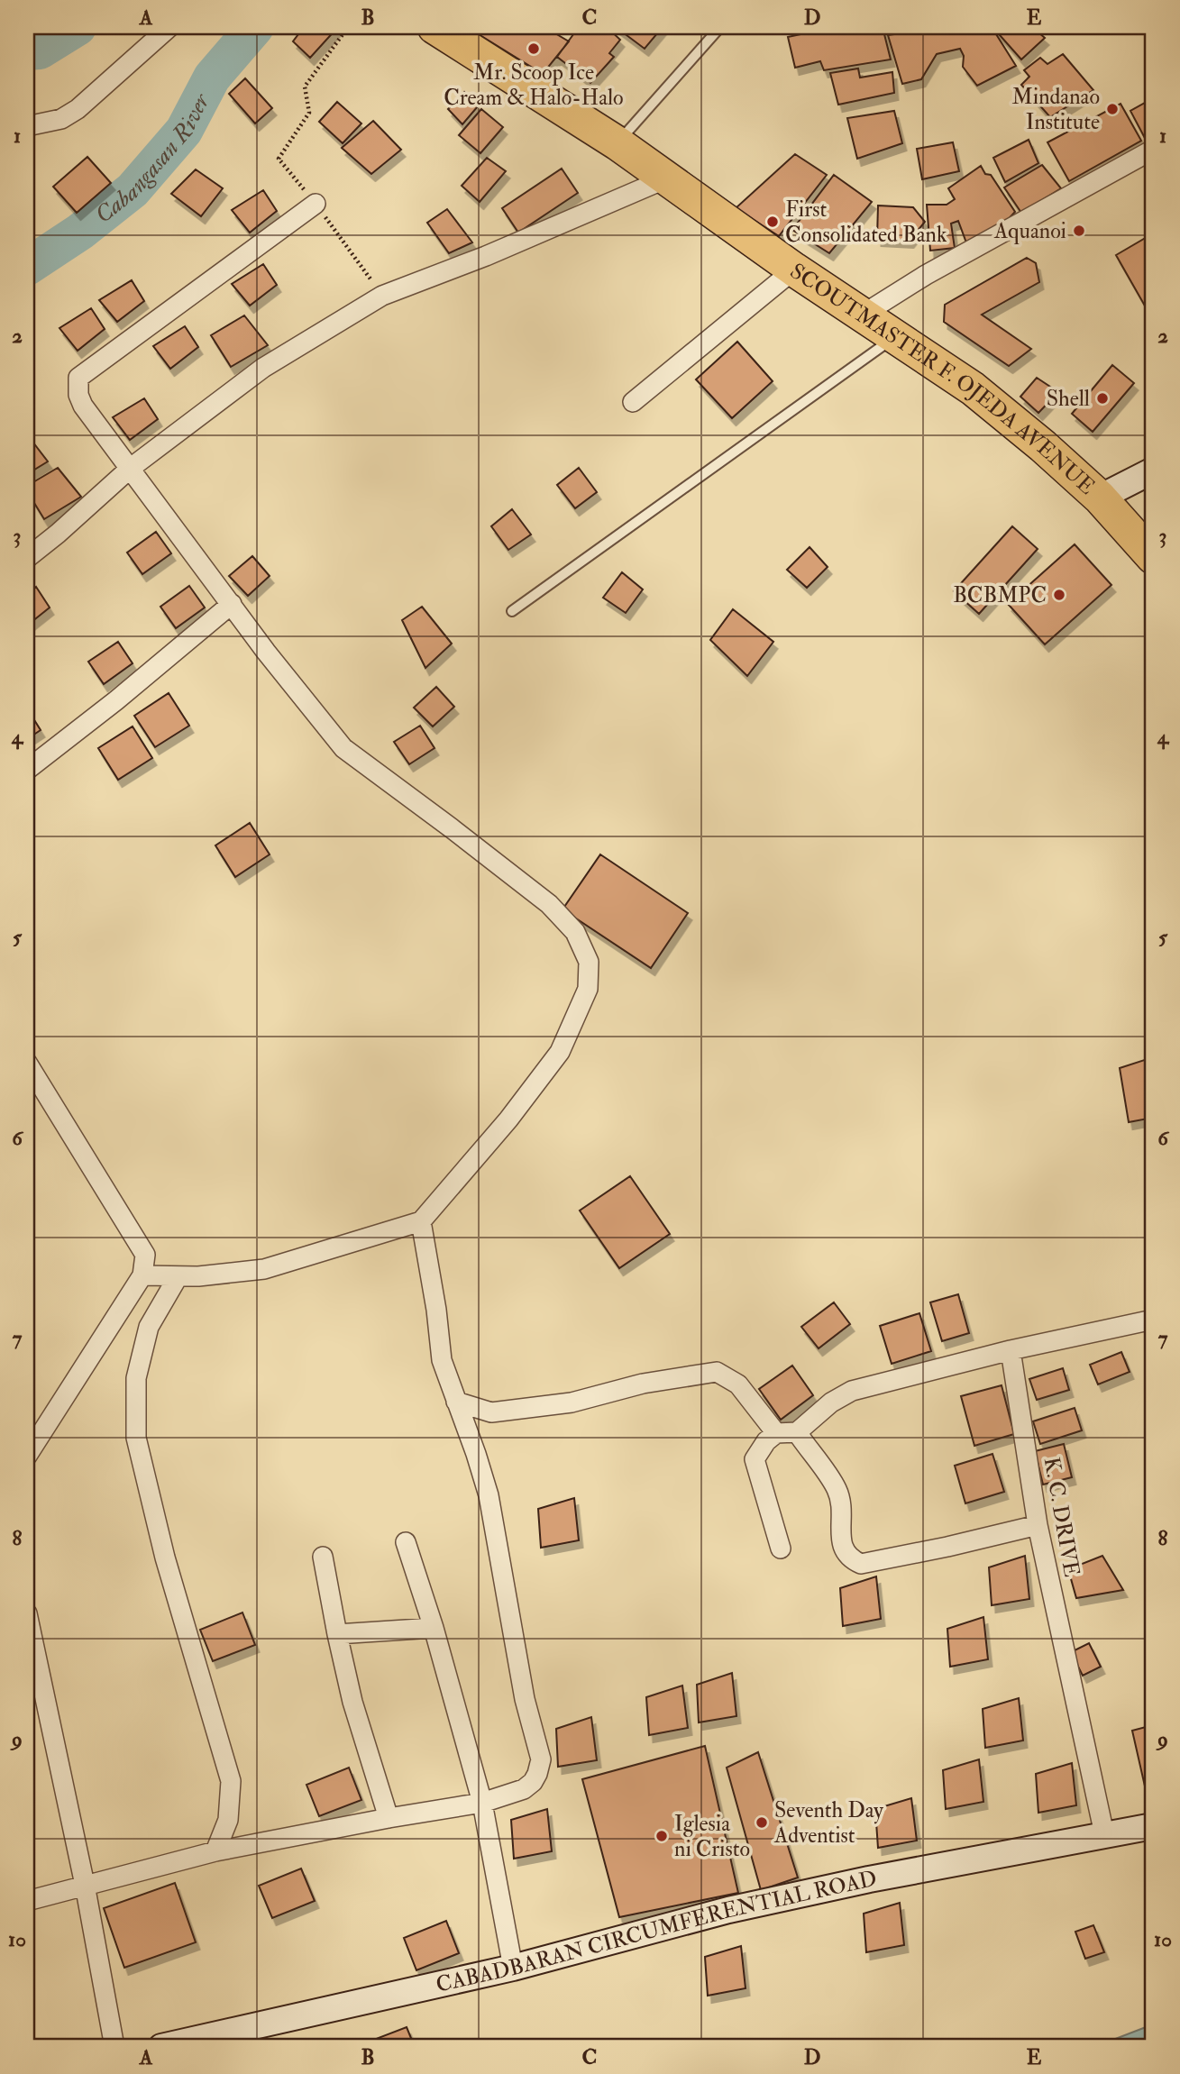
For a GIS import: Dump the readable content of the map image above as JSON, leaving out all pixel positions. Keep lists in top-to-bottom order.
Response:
{
  "streets": {
    "highway": ["SCOUTMASTER F. OJEDA AVENUE"],
    "main road": ["CABADBARAN CIRCUMFERENTIAL ROAD"],
    "street": ["K. C. DRIVE"]
  },
  "crossings": [
    ["K. C. DRIVE", "CABADBARAN CIRCUMFERENTIAL ROAD"]
  ],
  "water": ["Cabangasan River"],
  "places": [
    "Mr. Scoop Ice Cream & Halo-Halo",
    "Mindanao Institute",
    "First Consolidated Bank",
    "Aquanoi",
    "Shell",
    "BCBMPC",
    "Seventh Day Adventist",
    "Iglesia ni Cristo"
  ],
  "grid": {
    "columns": [
      "A",
      "B",
      "C",
      "D",
      "E"
    ],
    "rows": [
      "1",
      "2",
      "3",
      "4",
      "5",
      "6",
      "7",
      "8",
      "9",
      "10"
    ]
  }
}
